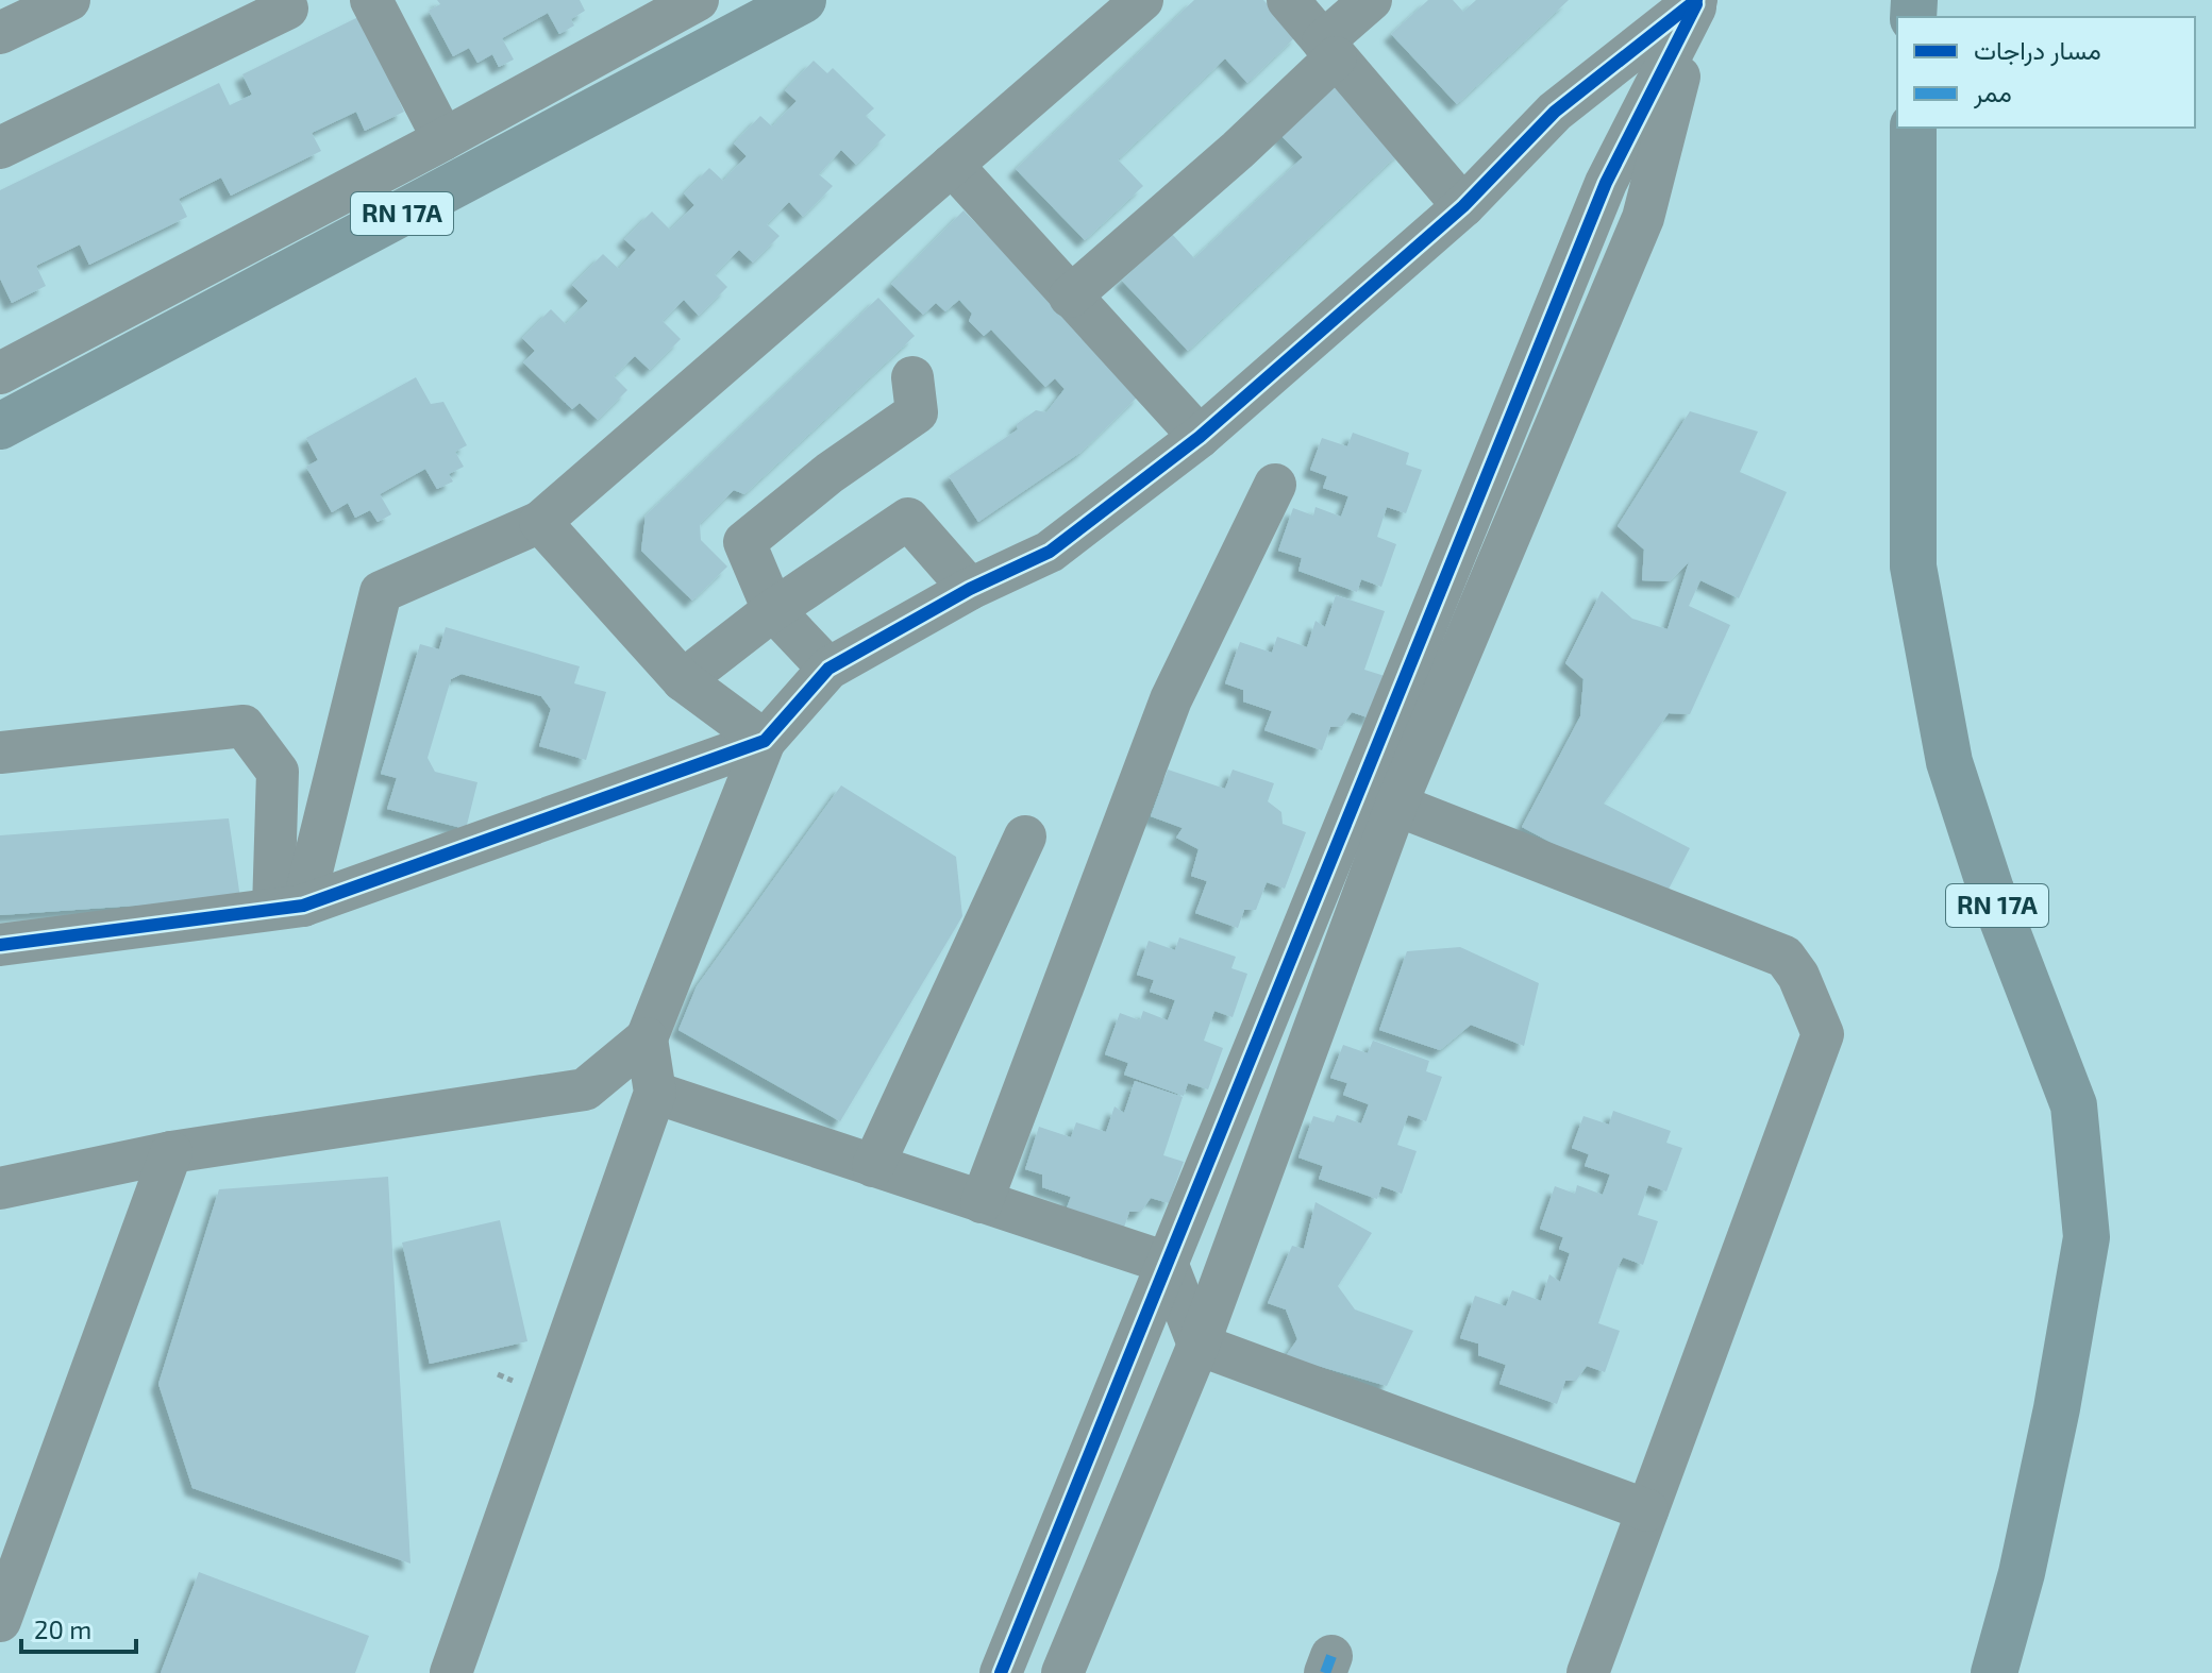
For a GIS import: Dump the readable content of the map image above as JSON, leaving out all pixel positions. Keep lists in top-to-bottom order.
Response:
{
  "streets": {
    "main road": ["RN 17A"]
  },
  "legend": ["مسار دراجات", "ممر"],
  "scale_bar": "20 m"
}
